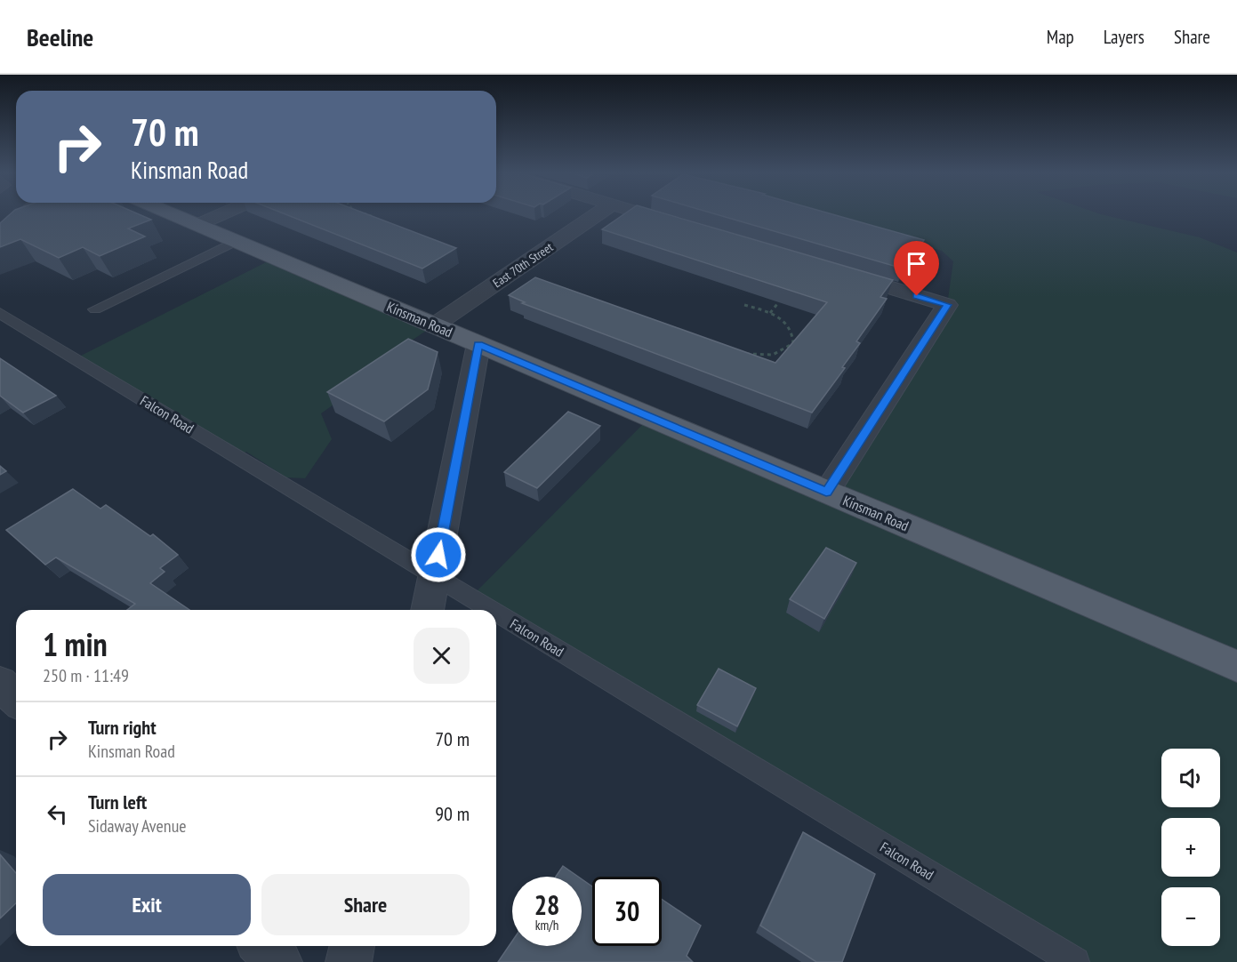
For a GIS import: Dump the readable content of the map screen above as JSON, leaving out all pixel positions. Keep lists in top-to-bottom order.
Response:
{
  "streets": {
    "main road": ["Kinsman Road"],
    "street": ["East 70th Street"],
    "lane": ["Falcon Road"]
  },
  "crossings": [
    ["East 70th Street", "Kinsman Road"]
  ],
  "page": {
    "header": "Beeline",
    "nav": ["Map", "Layers", "Share"],
    "turn": ["70 m", "Kinsman Road"],
    "heading": ["1 min", "250 m · 11:49"],
    "list": [
      {
        "name": "Turn right",
        "note": "Kinsman Road",
        "value": "70 m"
      },
      {
        "name": "Turn left",
        "note": "Sidaway Avenue",
        "value": "90 m"
      }
    ],
    "map_buttons": ["+", "−"],
    "buttons": ["Exit", "Share"],
    "speed": "28 km/h",
    "limit": "30"
  }
}
